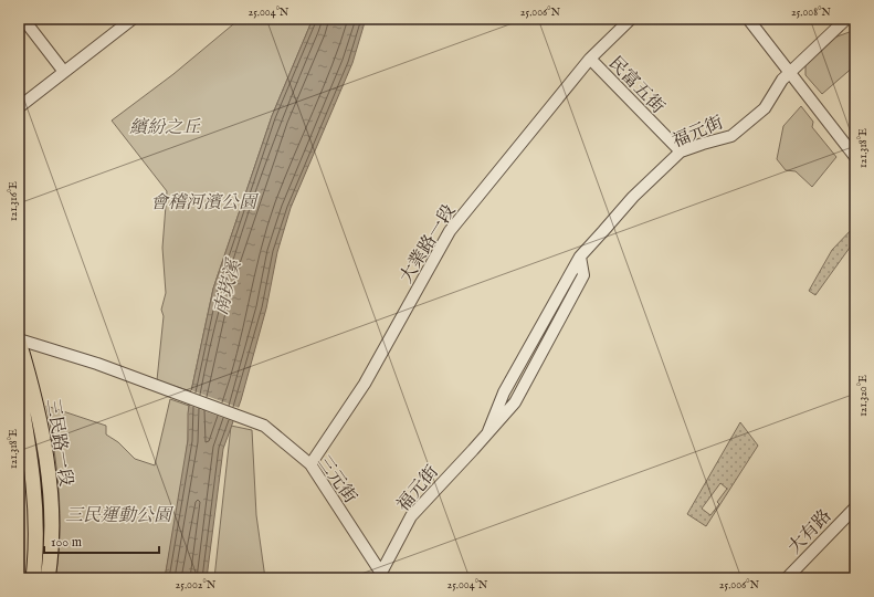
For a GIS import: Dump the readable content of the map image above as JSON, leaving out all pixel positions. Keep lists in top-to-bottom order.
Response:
{
  "streets": {
    "main road": ["三民路一段"],
    "street": [
      "民富五街",
      "福元街",
      "大業路一段",
      "三元街",
      "大有路"
    ]
  },
  "crossings": [
    ["民富五街", "福元街"],
    ["民富五街", "大業路一段"],
    ["福元街", "三元街"],
    ["大業路一段", "三元街"],
    ["三民路一段", "三元街"]
  ],
  "water": ["南崁溪"],
  "parks": ["繽紛之丘", "會稽河濱公園", "三民運動公園"],
  "scale_bar": "100 m",
  "coordinates": [
    "25.004°N",
    "25.006°N",
    "25.008°N",
    "121.318°E",
    "121.316°E",
    "121.320°E",
    "25.002°N"
  ]
}
